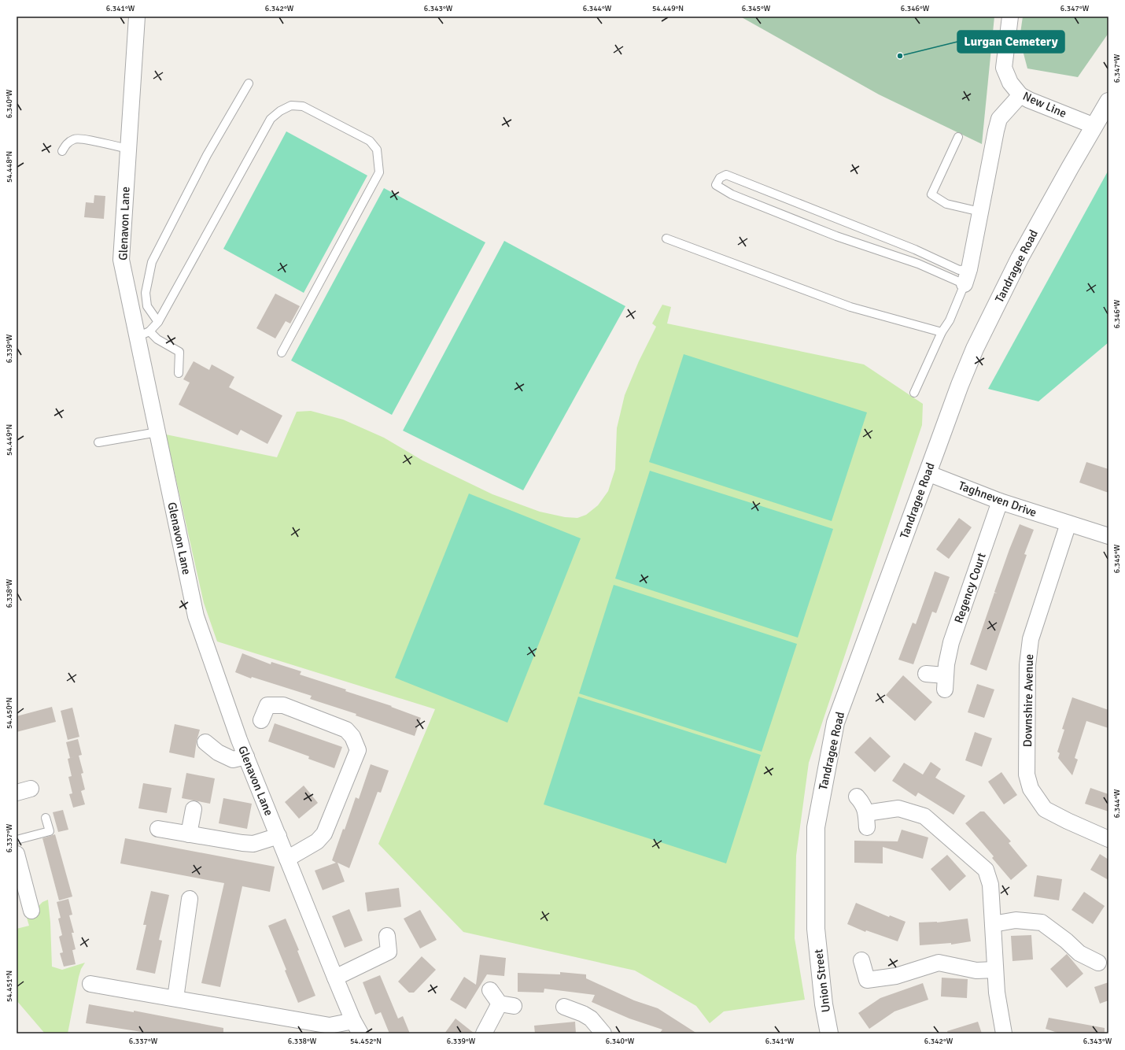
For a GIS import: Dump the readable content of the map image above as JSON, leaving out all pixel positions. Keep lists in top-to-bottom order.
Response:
{
  "streets": {
    "street": [
      "New Line",
      "Glenavon Lane",
      "Tandragee Road",
      "Taghneven Drive",
      "Regency Court",
      "Downshire Avenue",
      "Union Street"
    ]
  },
  "crossings": [
    ["New Line", "Tandragee Road"],
    ["Tandragee Road", "Taghneven Drive"],
    ["Tandragee Road", "Union Street"],
    ["Taghneven Drive", "Regency Court"],
    ["Taghneven Drive", "Downshire Avenue"]
  ],
  "places": ["Lurgan Cemetery"],
  "coordinates": [
    "6.341°W",
    "6.342°W",
    "6.343°W",
    "6.344°W",
    "54.449°N",
    "6.345°W",
    "6.346°W",
    "6.347°W",
    "6.340°W",
    "54.448°N",
    "6.339°W",
    "6.338°W",
    "54.450°N",
    "6.337°W",
    "54.451°N",
    "54.452°N"
  ]
}
